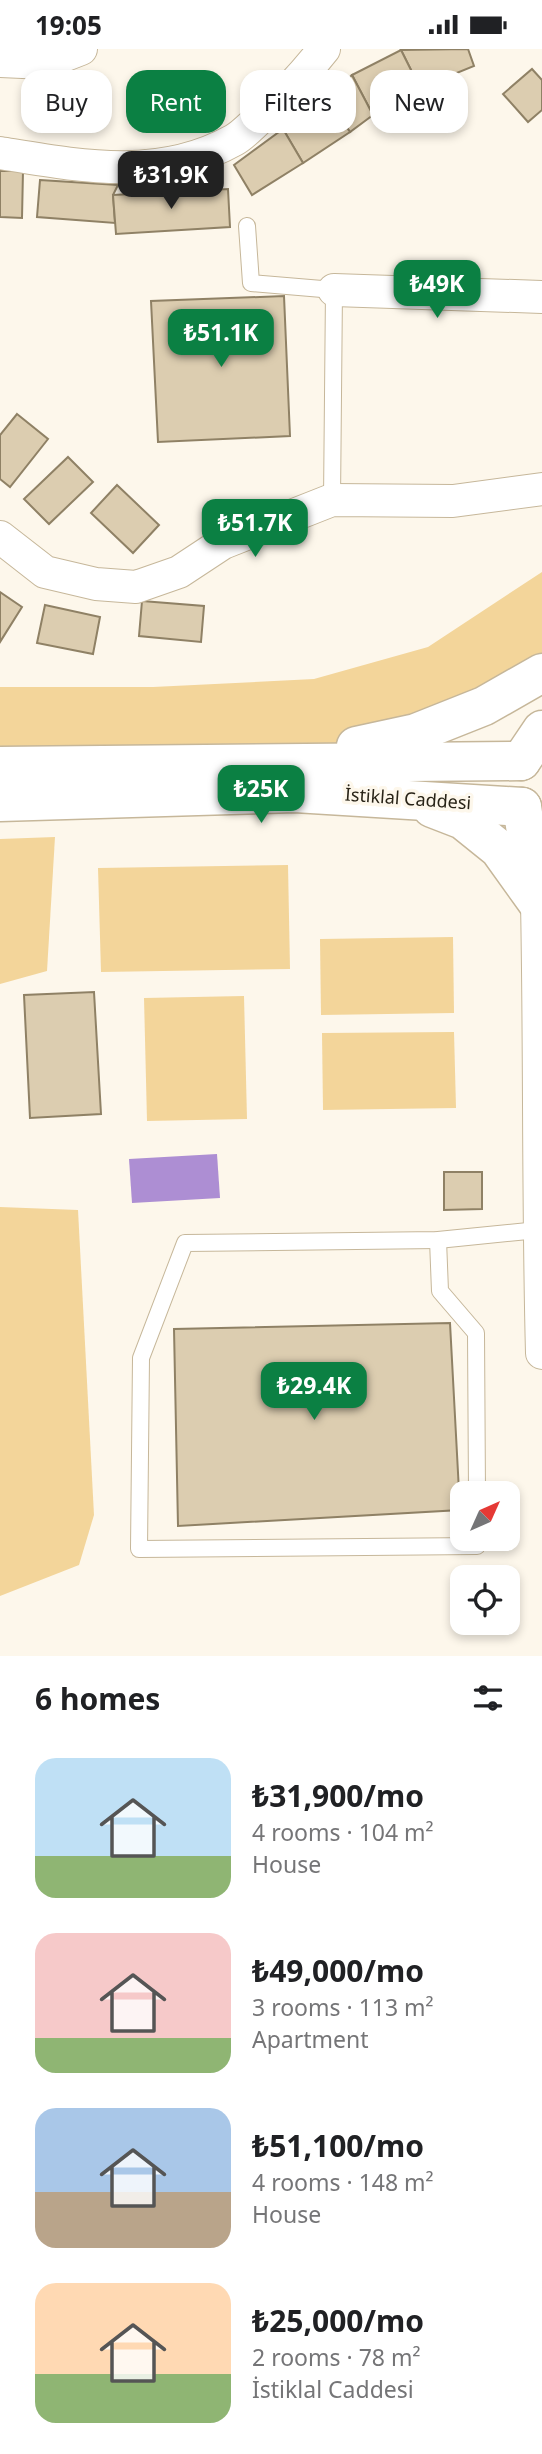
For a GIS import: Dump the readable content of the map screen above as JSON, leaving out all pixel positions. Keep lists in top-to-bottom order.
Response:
{
  "streets": {
    "street": ["İstiklal Caddesi"]
  },
  "north": "top right",
  "page": {
    "status": "19:05",
    "chip": [
      "Buy",
      "Rent",
      "Filters",
      "New"
    ],
    "price": [
      "₺31.9K",
      "₺49K",
      "₺51.1K",
      "₺51.7K",
      "₺25K",
      "₺29.4K"
    ],
    "heading": "6 homes",
    "list": [
      {
        "name": "₺31,900/mo",
        "note": "4 rooms · 104 m² · House"
      },
      {
        "name": "₺49,000/mo",
        "note": "3 rooms · 113 m² · Apartment"
      },
      {
        "name": "₺51,100/mo",
        "note": "4 rooms · 148 m² · House"
      },
      {
        "name": "₺25,000/mo",
        "note": "2 rooms · 78 m² · İstiklal Caddesi"
      }
    ]
  }
}
